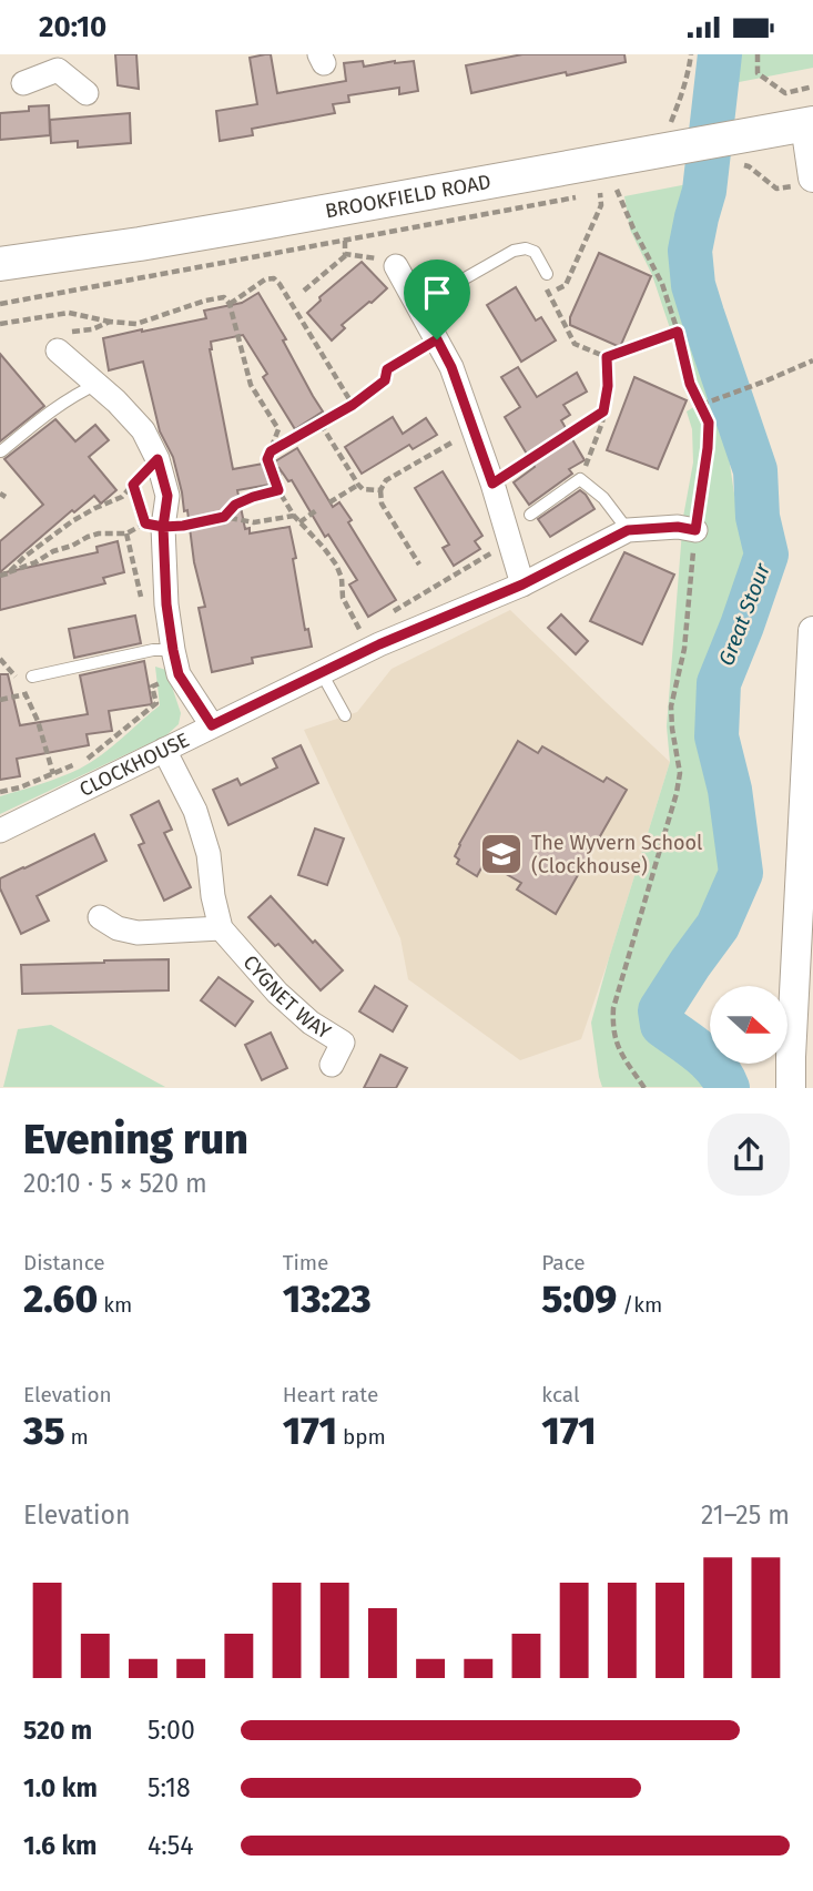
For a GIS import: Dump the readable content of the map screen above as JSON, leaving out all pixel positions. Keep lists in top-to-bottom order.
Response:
{
  "streets": {
    "main road": ["BROOKFIELD ROAD"],
    "street": ["CLOCKHOUSE", "CYGNET WAY"]
  },
  "crossings": [
    ["CLOCKHOUSE", "CYGNET WAY"]
  ],
  "water": ["Great Stour"],
  "places": {
    "school or university": ["The Wyvern School (Clockhouse)"]
  },
  "north": "right",
  "page": {
    "status": "20:10",
    "heading": ["Evening run", "20:10 · 5 × 520 m"],
    "stats": [
      ["Distance", "2.60 km"],
      ["Time", "13:23"],
      ["Pace", "5:09 /km"],
      ["Elevation", "35 m"],
      ["Heart rate", "171 bpm"],
      ["kcal", "171"]
    ],
    "chart": ["Elevation", "21–25 m"],
    "list": [
      {
        "name": "520 m",
        "note": "5:00"
      },
      {
        "name": "1.0 km",
        "note": "5:18"
      },
      {
        "name": "1.6 km",
        "note": "4:54"
      }
    ]
  }
}
